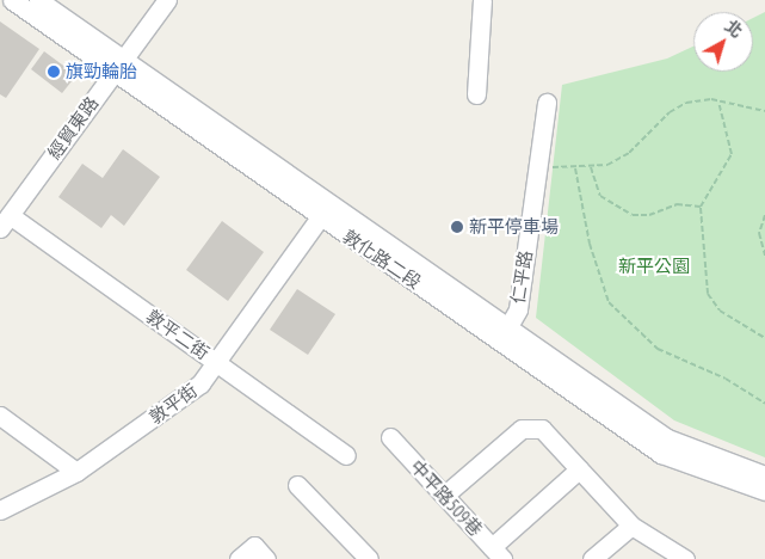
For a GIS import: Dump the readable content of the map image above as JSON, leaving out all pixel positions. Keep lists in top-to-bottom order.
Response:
{
  "streets": {
    "street": [
      "經貿東路",
      "敦化路二段",
      "仁平路",
      "敦平二街",
      "敦平街",
      "中平路509巷"
    ]
  },
  "crossings": [
    ["經貿東路", "敦化路二段"],
    ["經貿東路", "敦平二街"],
    ["敦化路二段", "仁平路"],
    ["敦化路二段", "敦平街"],
    ["敦平二街", "敦平街"]
  ],
  "parks": ["新平公園"],
  "places": ["旗勁輪胎", "新平停車場"],
  "north": "top right"
}
